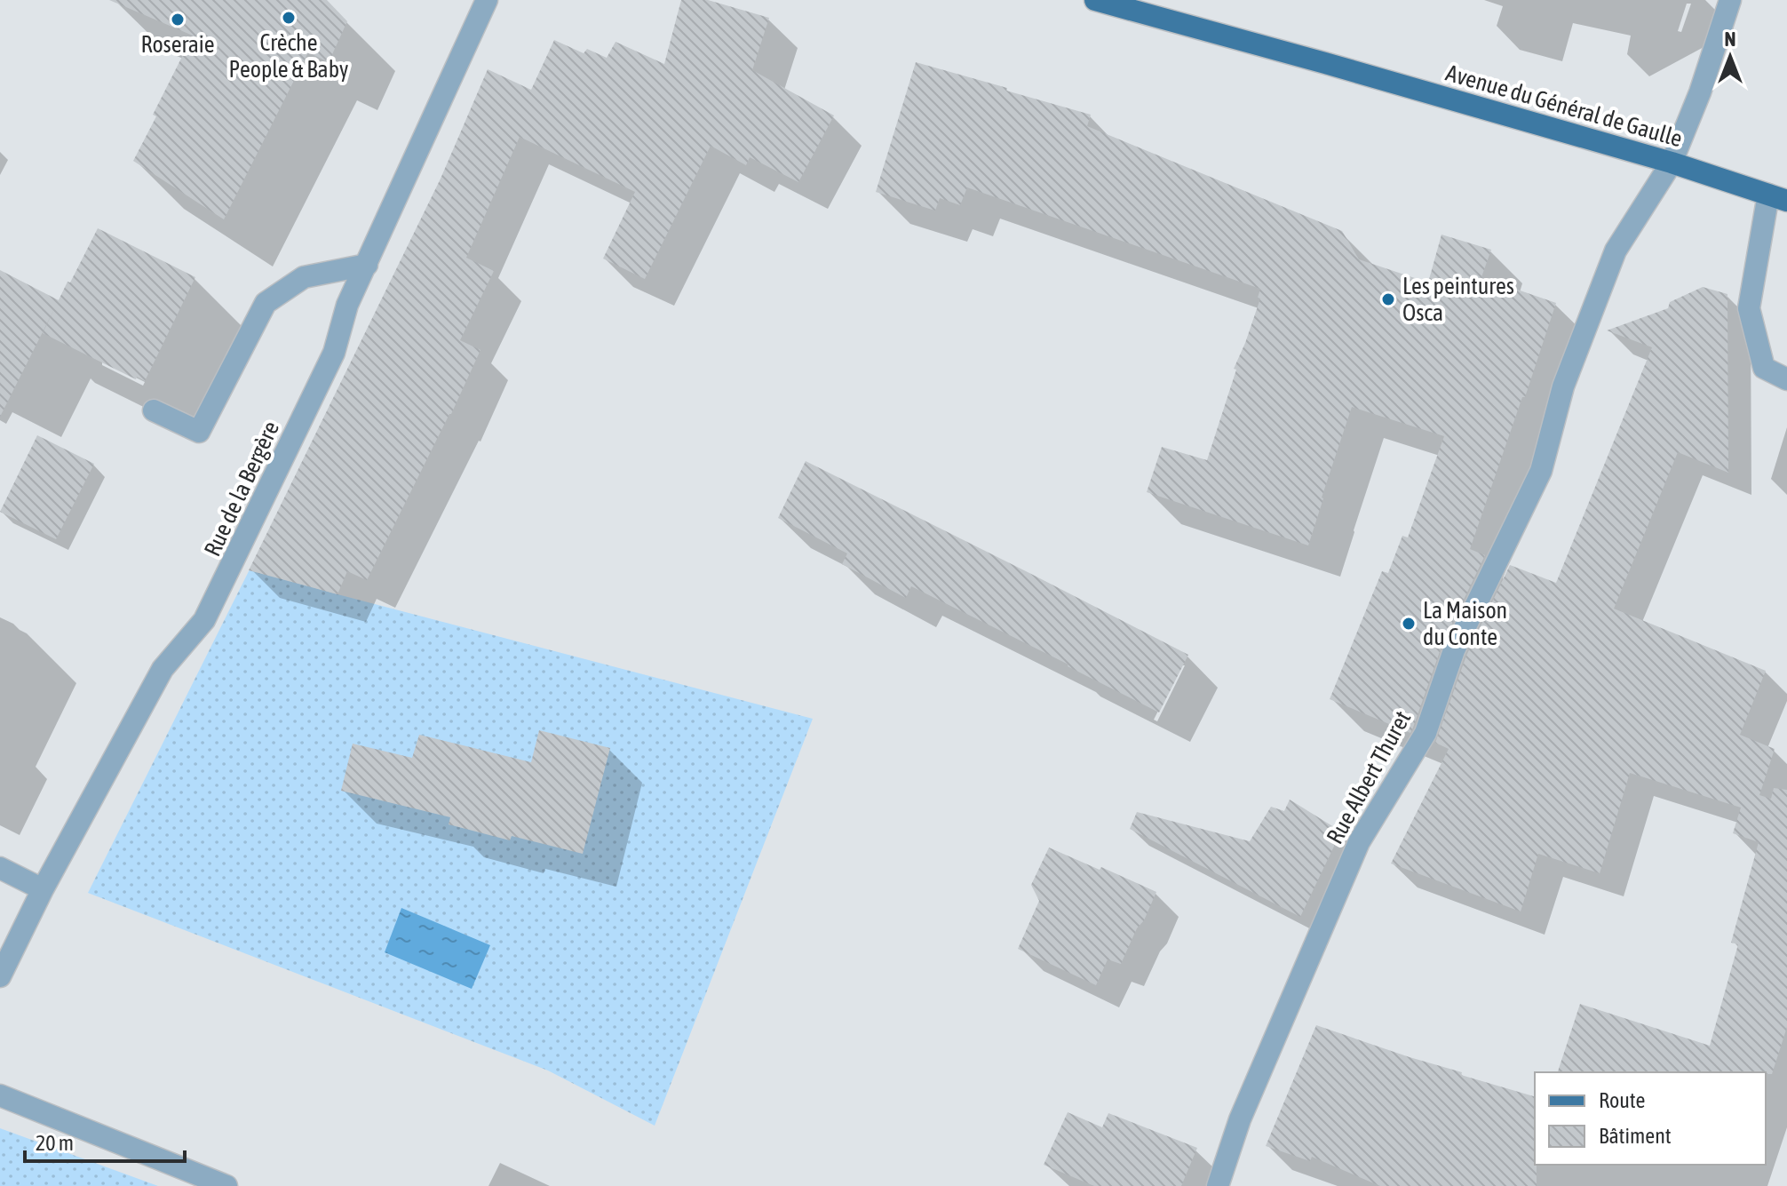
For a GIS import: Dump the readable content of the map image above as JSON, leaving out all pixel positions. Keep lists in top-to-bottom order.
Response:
{
  "streets": {
    "main road": ["Avenue du Général de Gaulle"],
    "street": ["Rue de la Bergère", "Rue Albert Thuret"]
  },
  "crossings": [
    ["Avenue du Général de Gaulle", "Rue Albert Thuret"]
  ],
  "places": [
    "Crèche People & Baby",
    "Roseraie",
    "Les peintures Osca",
    "La Maison du Conte"
  ],
  "legend": ["Route", "Bâtiment"],
  "scale_bar": "20 m",
  "north": "top"
}
